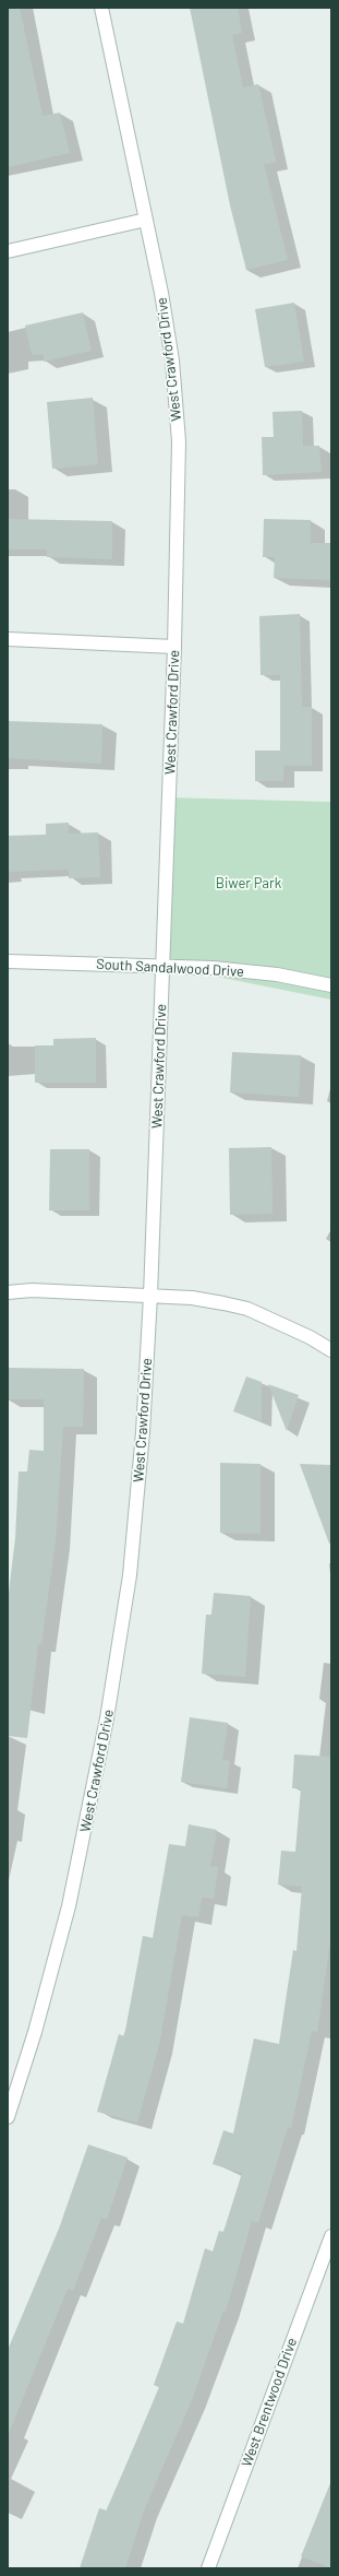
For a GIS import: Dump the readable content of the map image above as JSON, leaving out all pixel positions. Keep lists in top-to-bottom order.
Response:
{
  "streets": {
    "street": ["West Crawford Drive", "South Sandalwood Drive", "West Brentwood Drive"]
  },
  "crossings": [
    ["West Crawford Drive", "South Sandalwood Drive"]
  ],
  "parks": ["Biwer Park"]
}
